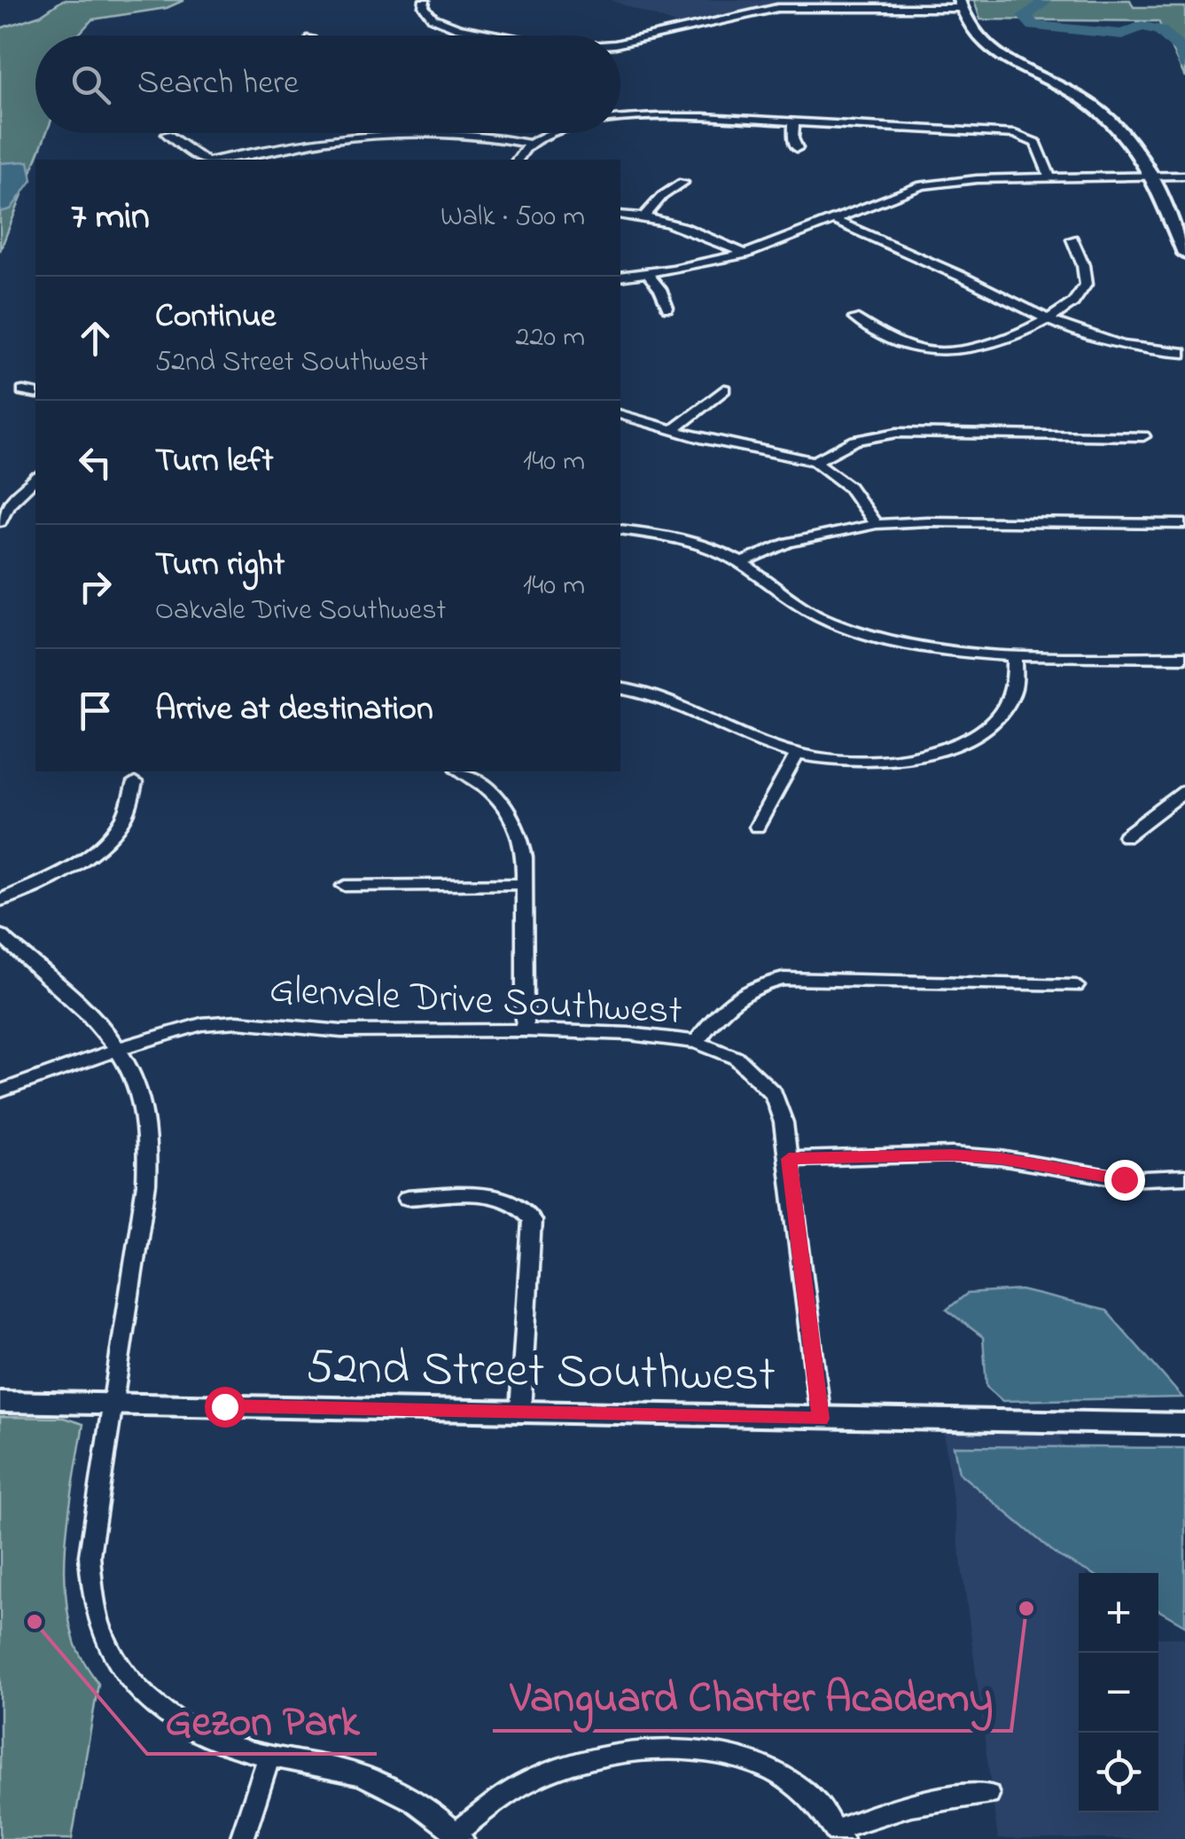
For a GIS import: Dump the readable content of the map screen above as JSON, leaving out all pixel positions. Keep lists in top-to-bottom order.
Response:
{
  "streets": {
    "street": ["Glenvale Drive Southwest", "52nd Street Southwest"]
  },
  "crossings": [
    ["Glenvale Drive Southwest", "52nd Street Southwest"]
  ],
  "places": ["Vanguard Charter Academy", "Gezon Park"],
  "page": {
    "search": "Search here",
    "heading": ["7 min", "Walk · 500 m"],
    "list": [
      ["Continue", "52nd Street Southwest", "220 m"],
      ["Turn left", "140 m"],
      ["Turn right", "Oakvale Drive Southwest", "140 m"],
      "Arrive at destination"
    ],
    "map_buttons": ["+", "−"]
  }
}
